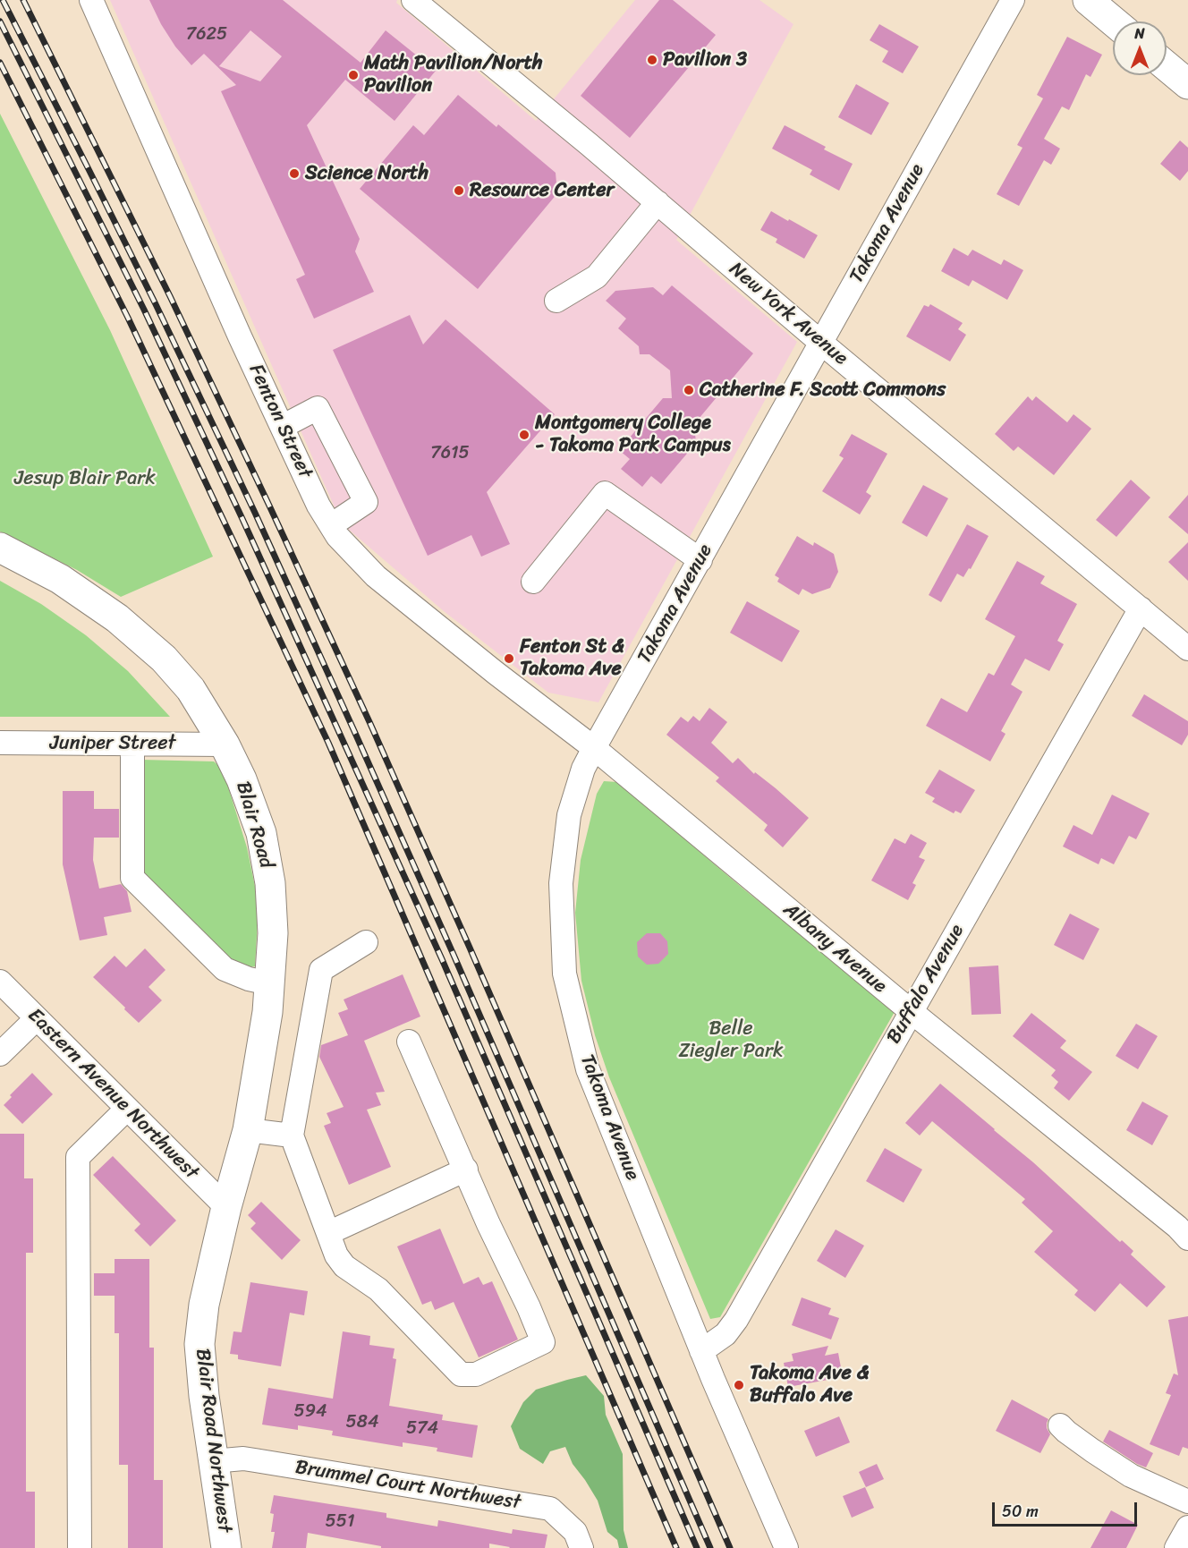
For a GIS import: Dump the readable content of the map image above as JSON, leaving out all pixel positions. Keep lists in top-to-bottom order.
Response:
{
  "streets": {
    "main road": ["Blair Road", "Blair Road Northwest"],
    "street": [
      "Takoma Avenue",
      "New York Avenue",
      "Fenton Street",
      "Juniper Street",
      "Albany Avenue",
      "Buffalo Avenue",
      "Eastern Avenue Northwest",
      "Brummel Court Northwest"
    ]
  },
  "crossings": [
    ["Takoma Avenue", "New York Avenue"],
    ["Takoma Avenue", "Fenton Street"],
    ["Takoma Avenue", "Albany Avenue"],
    ["Takoma Avenue", "Buffalo Avenue"],
    ["New York Avenue", "Buffalo Avenue"],
    ["Fenton Street", "Albany Avenue"],
    ["Juniper Street", "Blair Road"],
    ["Blair Road", "Eastern Avenue Northwest"],
    ["Blair Road", "Blair Road Northwest"],
    ["Albany Avenue", "Buffalo Avenue"],
    ["Eastern Avenue Northwest", "Blair Road Northwest"],
    ["Blair Road Northwest", "Brummel Court Northwest"]
  ],
  "parks": ["Jesup Blair Park", "Belle Ziegler Park"],
  "places": [
    "Pavilion 3",
    "Math Pavilion/North Pavilion",
    "Science North",
    "Resource Center",
    "Catherine F. Scott Commons",
    "Montgomery College - Takoma Park Campus",
    "Fenton St & Takoma Ave",
    "Takoma Ave & Buffalo Ave"
  ],
  "house_numbers": [
    "7625",
    "7615",
    "594",
    "584",
    "574",
    "551"
  ],
  "scale_bar": "50 m",
  "north": "top"
}
